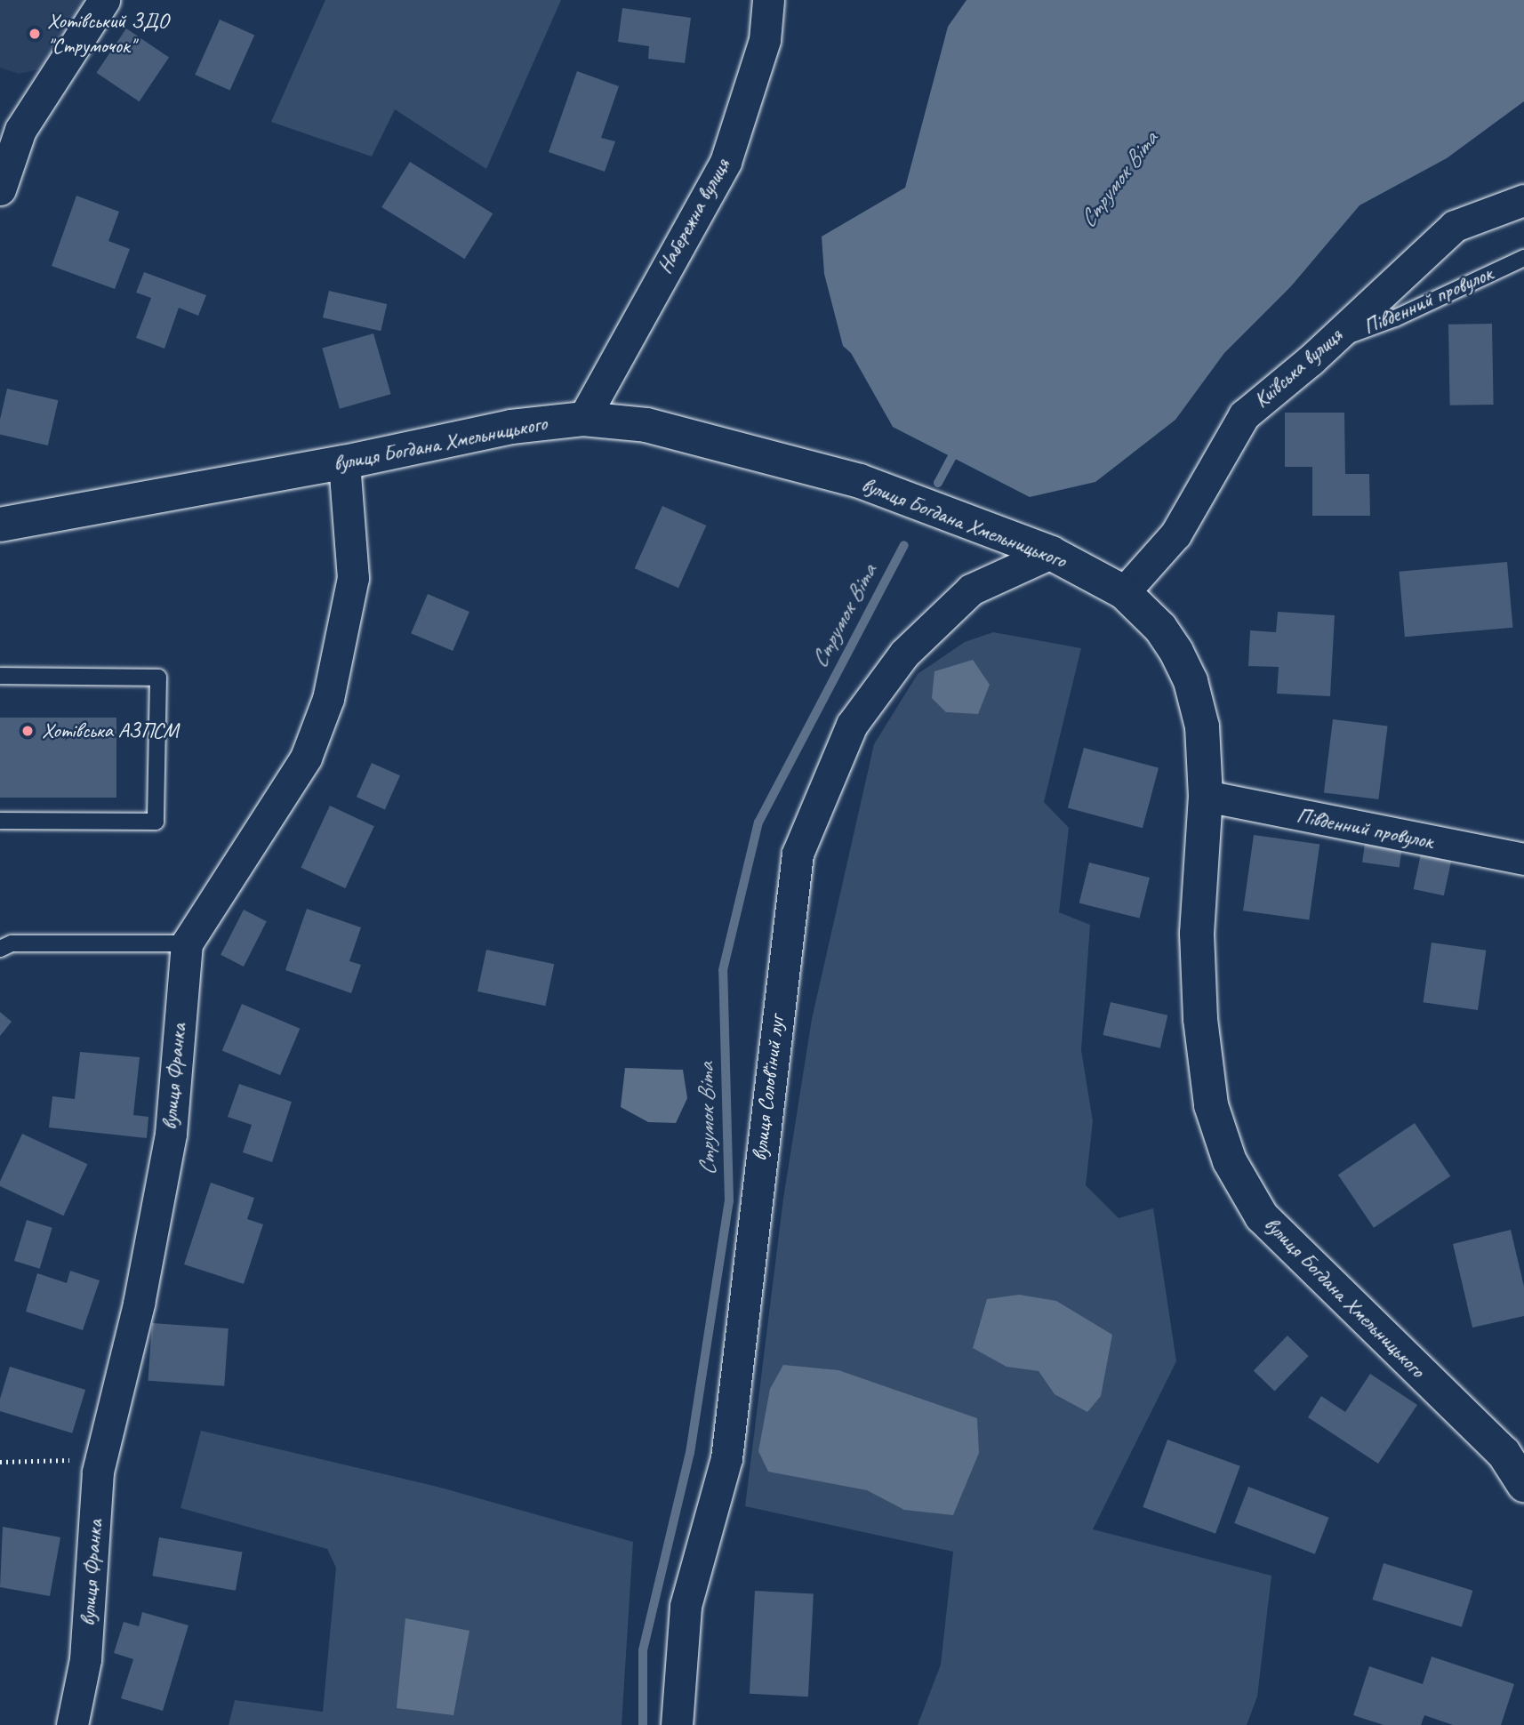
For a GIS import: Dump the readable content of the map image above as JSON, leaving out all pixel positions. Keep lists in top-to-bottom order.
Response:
{
  "streets": {
    "street": [
      "Набережна вулиця",
      "Південний провулок",
      "Київська вулиця",
      "вулиця Богдана Хмельницького",
      "вулиця Франка",
      "вулиця Солов'їний луг"
    ]
  },
  "crossings": [
    ["Набережна вулиця", "вулиця Богдана Хмельницького"],
    ["Південний провулок", "Київська вулиця"],
    ["Південний провулок", "вулиця Богдана Хмельницького"],
    ["Київська вулиця", "вулиця Богдана Хмельницького"],
    ["вулиця Богдана Хмельницького", "вулиця Франка"],
    ["вулиця Богдана Хмельницького", "вулиця Солов'їний луг"]
  ],
  "water": ["Струмок Віта"],
  "places": ["Хотівський ЗДО \"Струмочок\"", "Хотівська АЗПСМ"]
}
